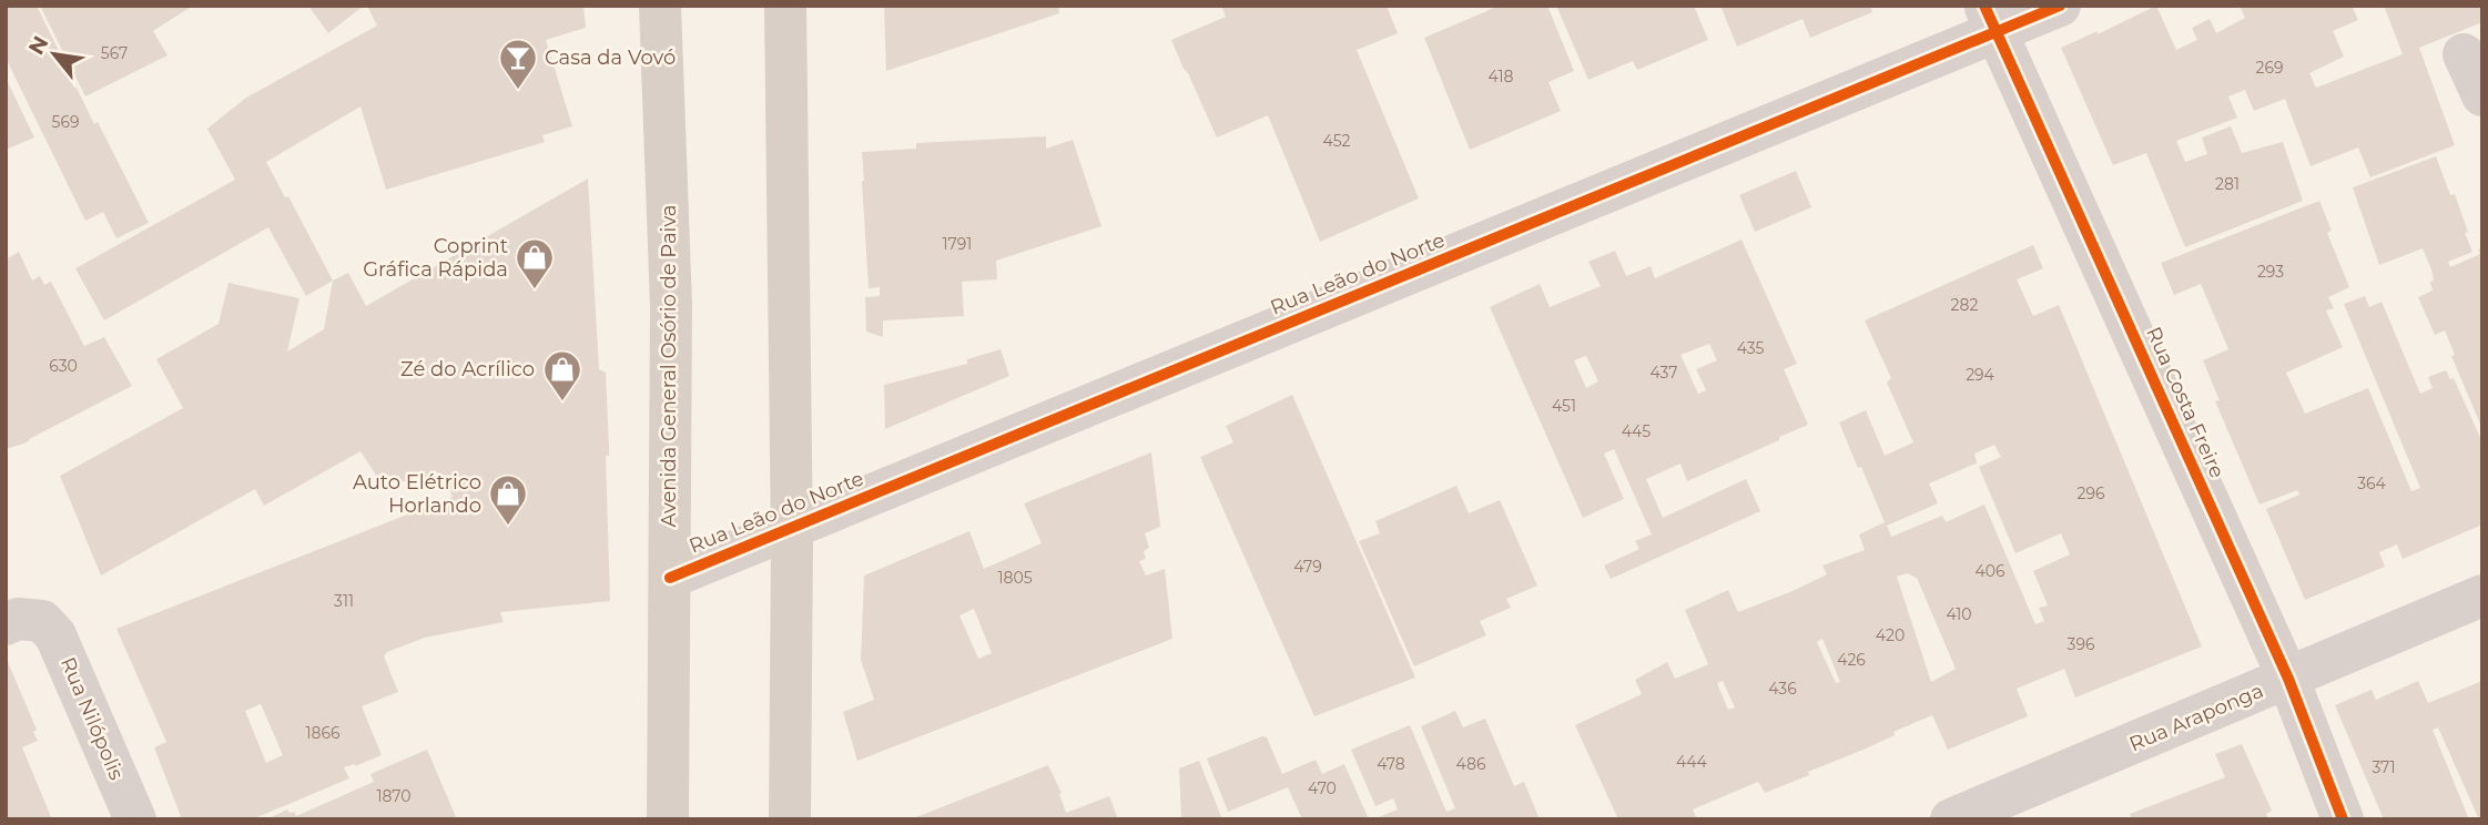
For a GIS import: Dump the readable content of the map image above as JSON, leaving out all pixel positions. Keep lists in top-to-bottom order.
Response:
{
  "streets": {
    "main road": ["Avenida General Osório de Paiva"],
    "street": [
      "Rua Leão do Norte",
      "Rua Costa Freire",
      "Rua Araponga",
      "Rua Nilópolis"
    ]
  },
  "crossings": [
    ["Rua Leão do Norte", "Avenida General Osório de Paiva"],
    ["Rua Leão do Norte", "Rua Costa Freire"],
    ["Rua Costa Freire", "Rua Araponga"]
  ],
  "places": {
    "bar": ["Casa da Vovó"],
    "shop": ["Coprint Gráfica Rápida", "Zé do Acrílico", "Auto Elétrico Horlando"]
  },
  "house_numbers": [
    "567",
    "269",
    "418",
    "569",
    "452",
    "281",
    "1791",
    "293",
    "282",
    "435",
    "630",
    "437",
    "294",
    "451",
    "445",
    "364",
    "296",
    "479",
    "406",
    "1805",
    "311",
    "410",
    "420",
    "396",
    "426",
    "436",
    "1866",
    "444",
    "478",
    "486",
    "371",
    "470",
    "1870"
  ],
  "north": "top left"
}
